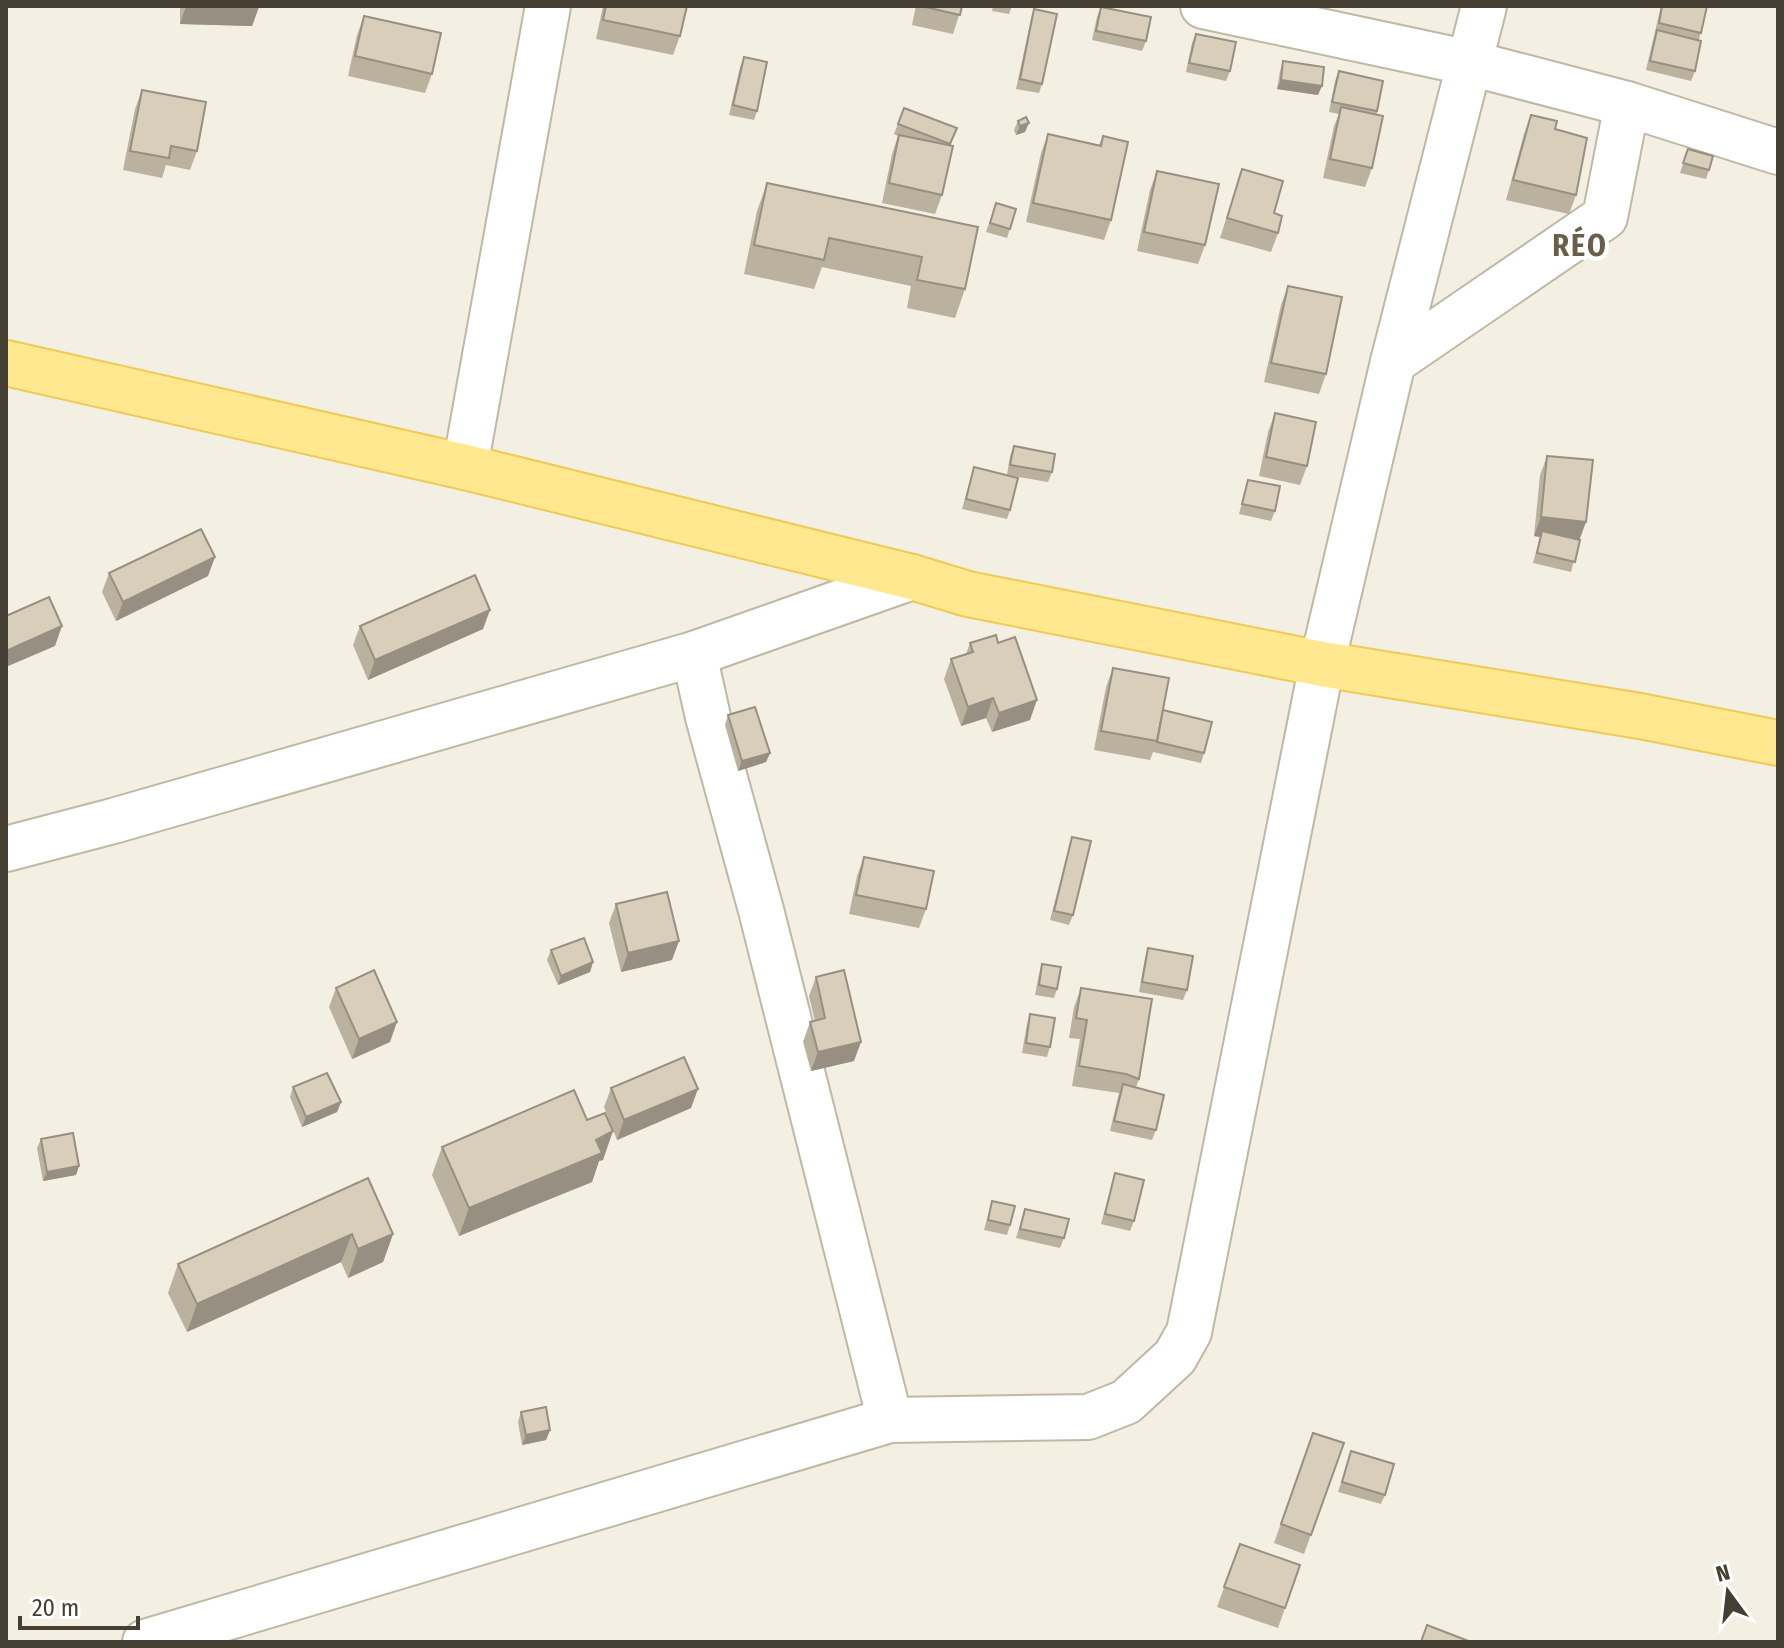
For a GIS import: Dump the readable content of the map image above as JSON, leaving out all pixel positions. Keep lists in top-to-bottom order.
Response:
{
  "districts": ["RÉO"],
  "scale_bar": "20 m",
  "north": "top"
}
